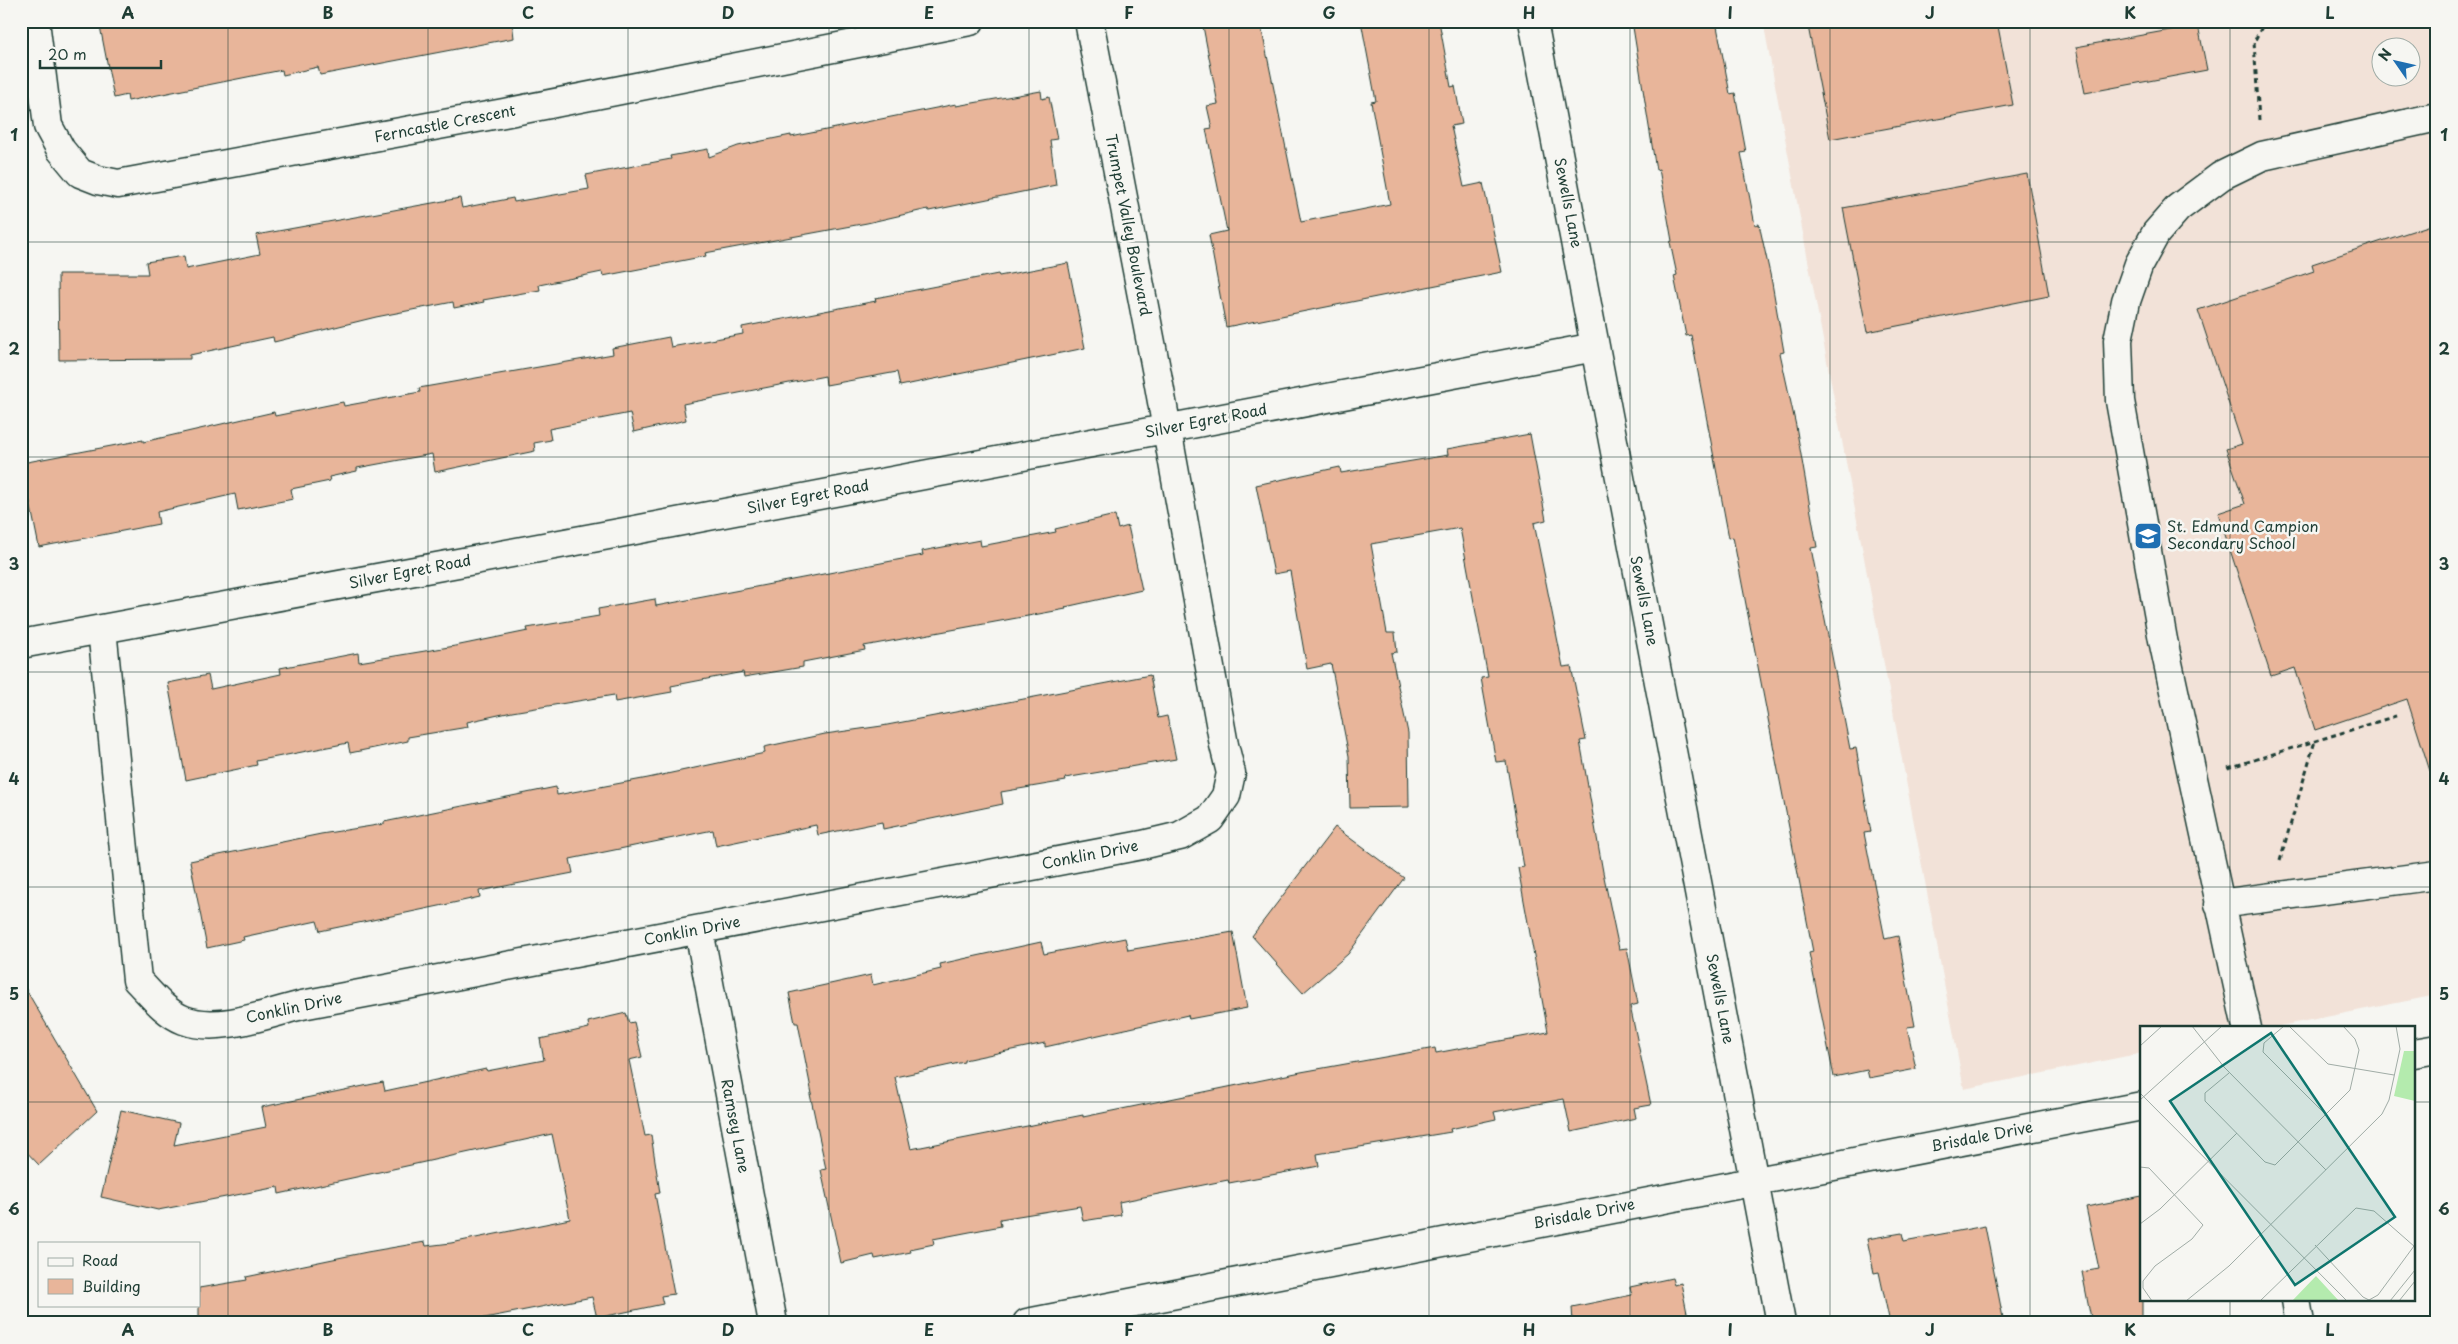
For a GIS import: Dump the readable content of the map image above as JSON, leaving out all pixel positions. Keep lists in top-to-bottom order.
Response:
{
  "streets": {
    "street": [
      "Ferncastle Crescent",
      "Sewells Lane",
      "Trumpet Valley Boulevard",
      "Silver Egret Road",
      "Conklin Drive",
      "Ramsey Lane",
      "Brisdale Drive"
    ]
  },
  "crossings": [
    ["Sewells Lane", "Silver Egret Road"],
    ["Sewells Lane", "Brisdale Drive"],
    ["Trumpet Valley Boulevard", "Silver Egret Road"],
    ["Trumpet Valley Boulevard", "Conklin Drive"],
    ["Silver Egret Road", "Conklin Drive"],
    ["Conklin Drive", "Ramsey Lane"]
  ],
  "places": {
    "school or university": ["St. Edmund Campion Secondary School"]
  },
  "legend": ["Road", "Building"],
  "scale_bar": "20 m",
  "north": "top left",
  "grid": {
    "columns": [
      "A",
      "B",
      "C",
      "D",
      "E",
      "F",
      "G",
      "H",
      "I",
      "J",
      "K",
      "L"
    ],
    "rows": [
      "1",
      "2",
      "3",
      "4",
      "5",
      "6"
    ]
  }
}
